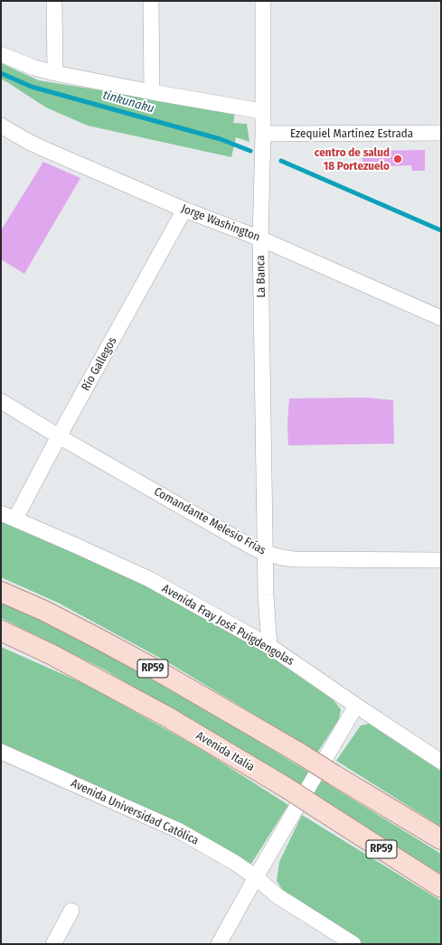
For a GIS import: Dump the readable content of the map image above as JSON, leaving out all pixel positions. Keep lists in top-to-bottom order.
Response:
{
  "streets": {
    "main road": ["RP59", "Avenida Italia"],
    "street": [
      "Ezequiel Martínez Estrada",
      "Jorge Washington",
      "La Banca",
      "Río Gallegos",
      "Comandante Melesio Frías",
      "Avenida Fray José Puigdengolas",
      "Avenida Universidad Católica"
    ]
  },
  "crossings": [
    ["Ezequiel Martínez Estrada", "La Banca"],
    ["Jorge Washington", "La Banca"],
    ["Jorge Washington", "Río Gallegos"],
    ["La Banca", "Comandante Melesio Frías"],
    ["La Banca", "Avenida Fray José Puigdengolas"],
    ["Río Gallegos", "Comandante Melesio Frías"],
    ["Río Gallegos", "Avenida Fray José Puigdengolas"]
  ],
  "water": ["tinkunaku"],
  "places": ["centro de salud 18 Portezuelo"]
}
